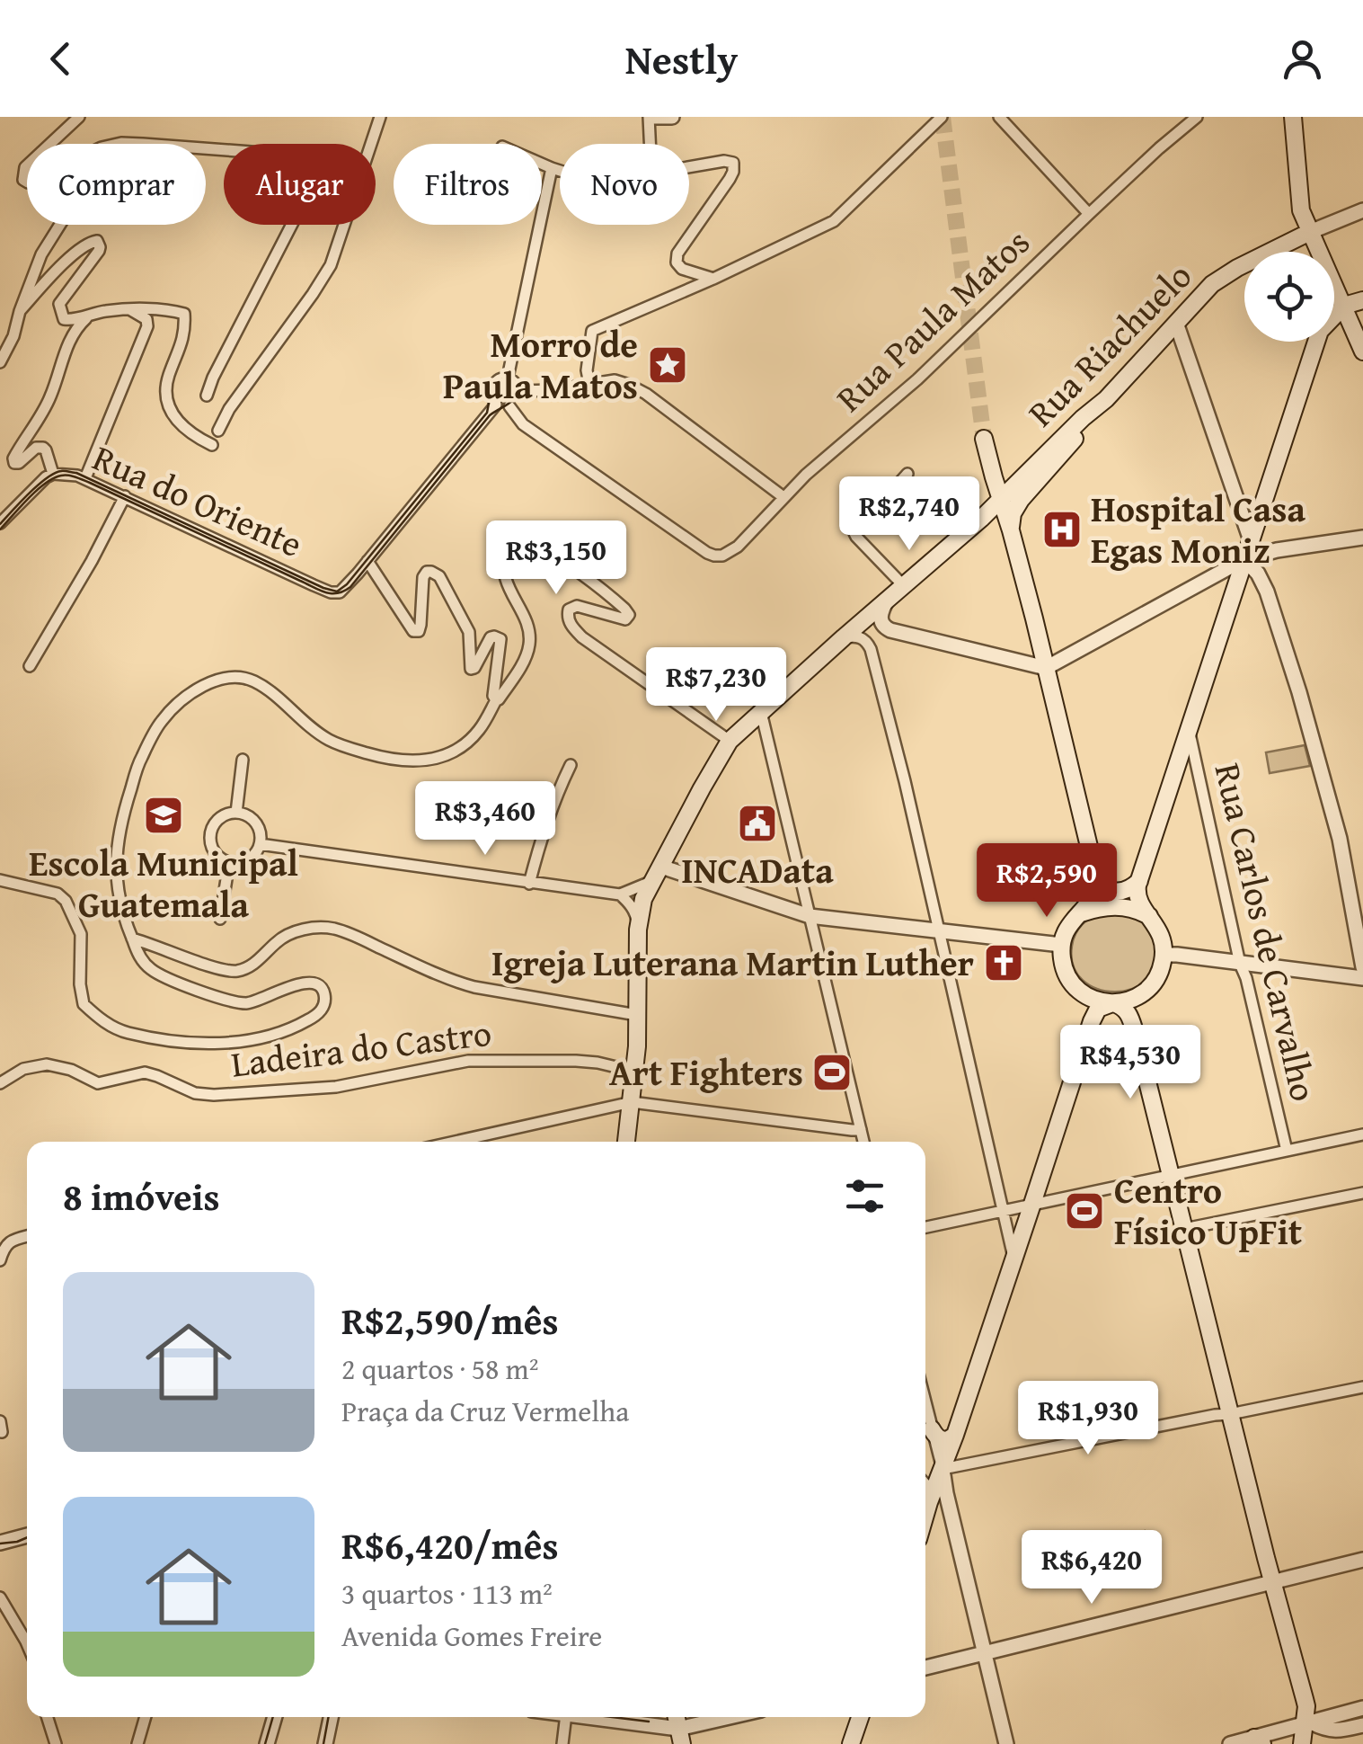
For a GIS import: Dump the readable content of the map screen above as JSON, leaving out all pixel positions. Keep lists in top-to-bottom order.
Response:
{
  "streets": {
    "main road": ["Rua Riachuelo"],
    "street": [
      "Rua Paula Matos",
      "Rua do Oriente",
      "Rua Carlos de Carvalho",
      "Ladeira do Castro"
    ]
  },
  "crossings": [
    ["Rua Riachuelo", "Ladeira do Castro"]
  ],
  "places": {
    "place": ["Morro de Paula Matos"],
    "hospital": ["Hospital Casa Egas Moniz"],
    "school or university": ["Escola Municipal Guatemala"],
    "public building": ["INCAData"],
    "church": ["Igreja Luterana Martin Luther"],
    "sports": ["Art Fighters", "Centro Físico UpFit"]
  },
  "page": {
    "header": "Nestly",
    "chip": [
      "Comprar",
      "Alugar",
      "Filtros",
      "Novo"
    ],
    "price": [
      "R$2,740",
      "R$3,150",
      "R$7,230",
      "R$3,460",
      "R$2,590",
      "R$4,530",
      "R$1,930",
      "R$6,420"
    ],
    "heading": "8 imóveis",
    "list": [
      {
        "name": "R$2,590/mês",
        "note": "2 quartos · 58 m² · Praça da Cruz Vermelha"
      },
      {
        "name": "R$6,420/mês",
        "note": "3 quartos · 113 m² · Avenida Gomes Freire"
      }
    ]
  }
}
